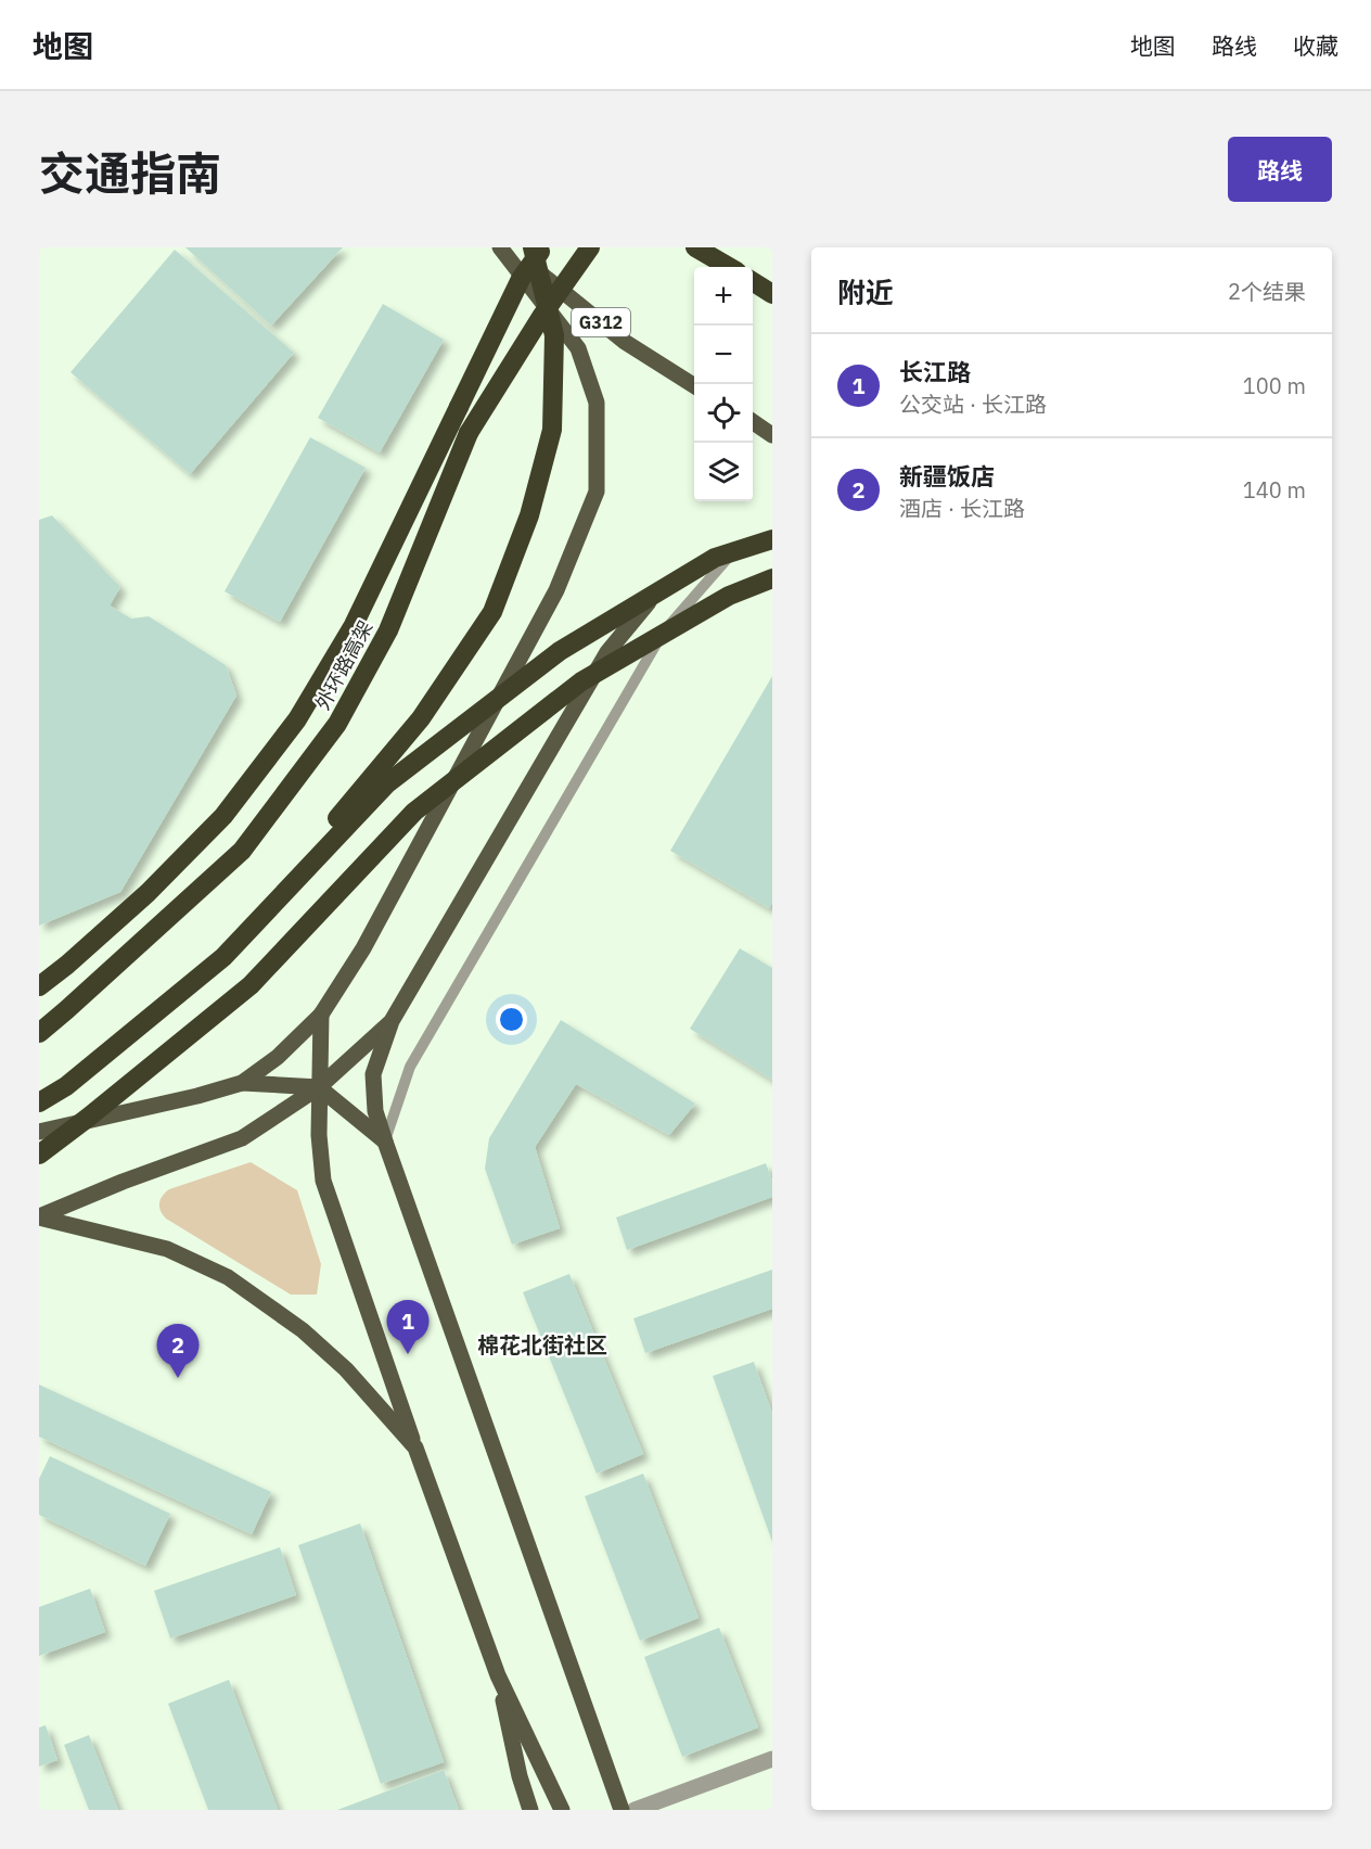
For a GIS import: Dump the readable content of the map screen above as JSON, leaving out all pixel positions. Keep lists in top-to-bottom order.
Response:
{
  "streets": {
    "highway": ["外环路高架"],
    "main road": ["G312"]
  },
  "districts": ["棉花北街社区"],
  "page": {
    "header": "地图",
    "nav": ["地图", "路线", "收藏"],
    "title": "交通指南",
    "buttons": "路线",
    "heading": ["附近", "2个结果"],
    "map_buttons": ["+", "−"],
    "list": [
      {
        "mark": "1",
        "name": "长江路",
        "note": "公交站 · 长江路",
        "value": "100 m"
      },
      {
        "mark": "2",
        "name": "新疆饭店",
        "note": "酒店 · 长江路",
        "value": "140 m"
      }
    ],
    "pins": ["1", "2"]
  }
}
